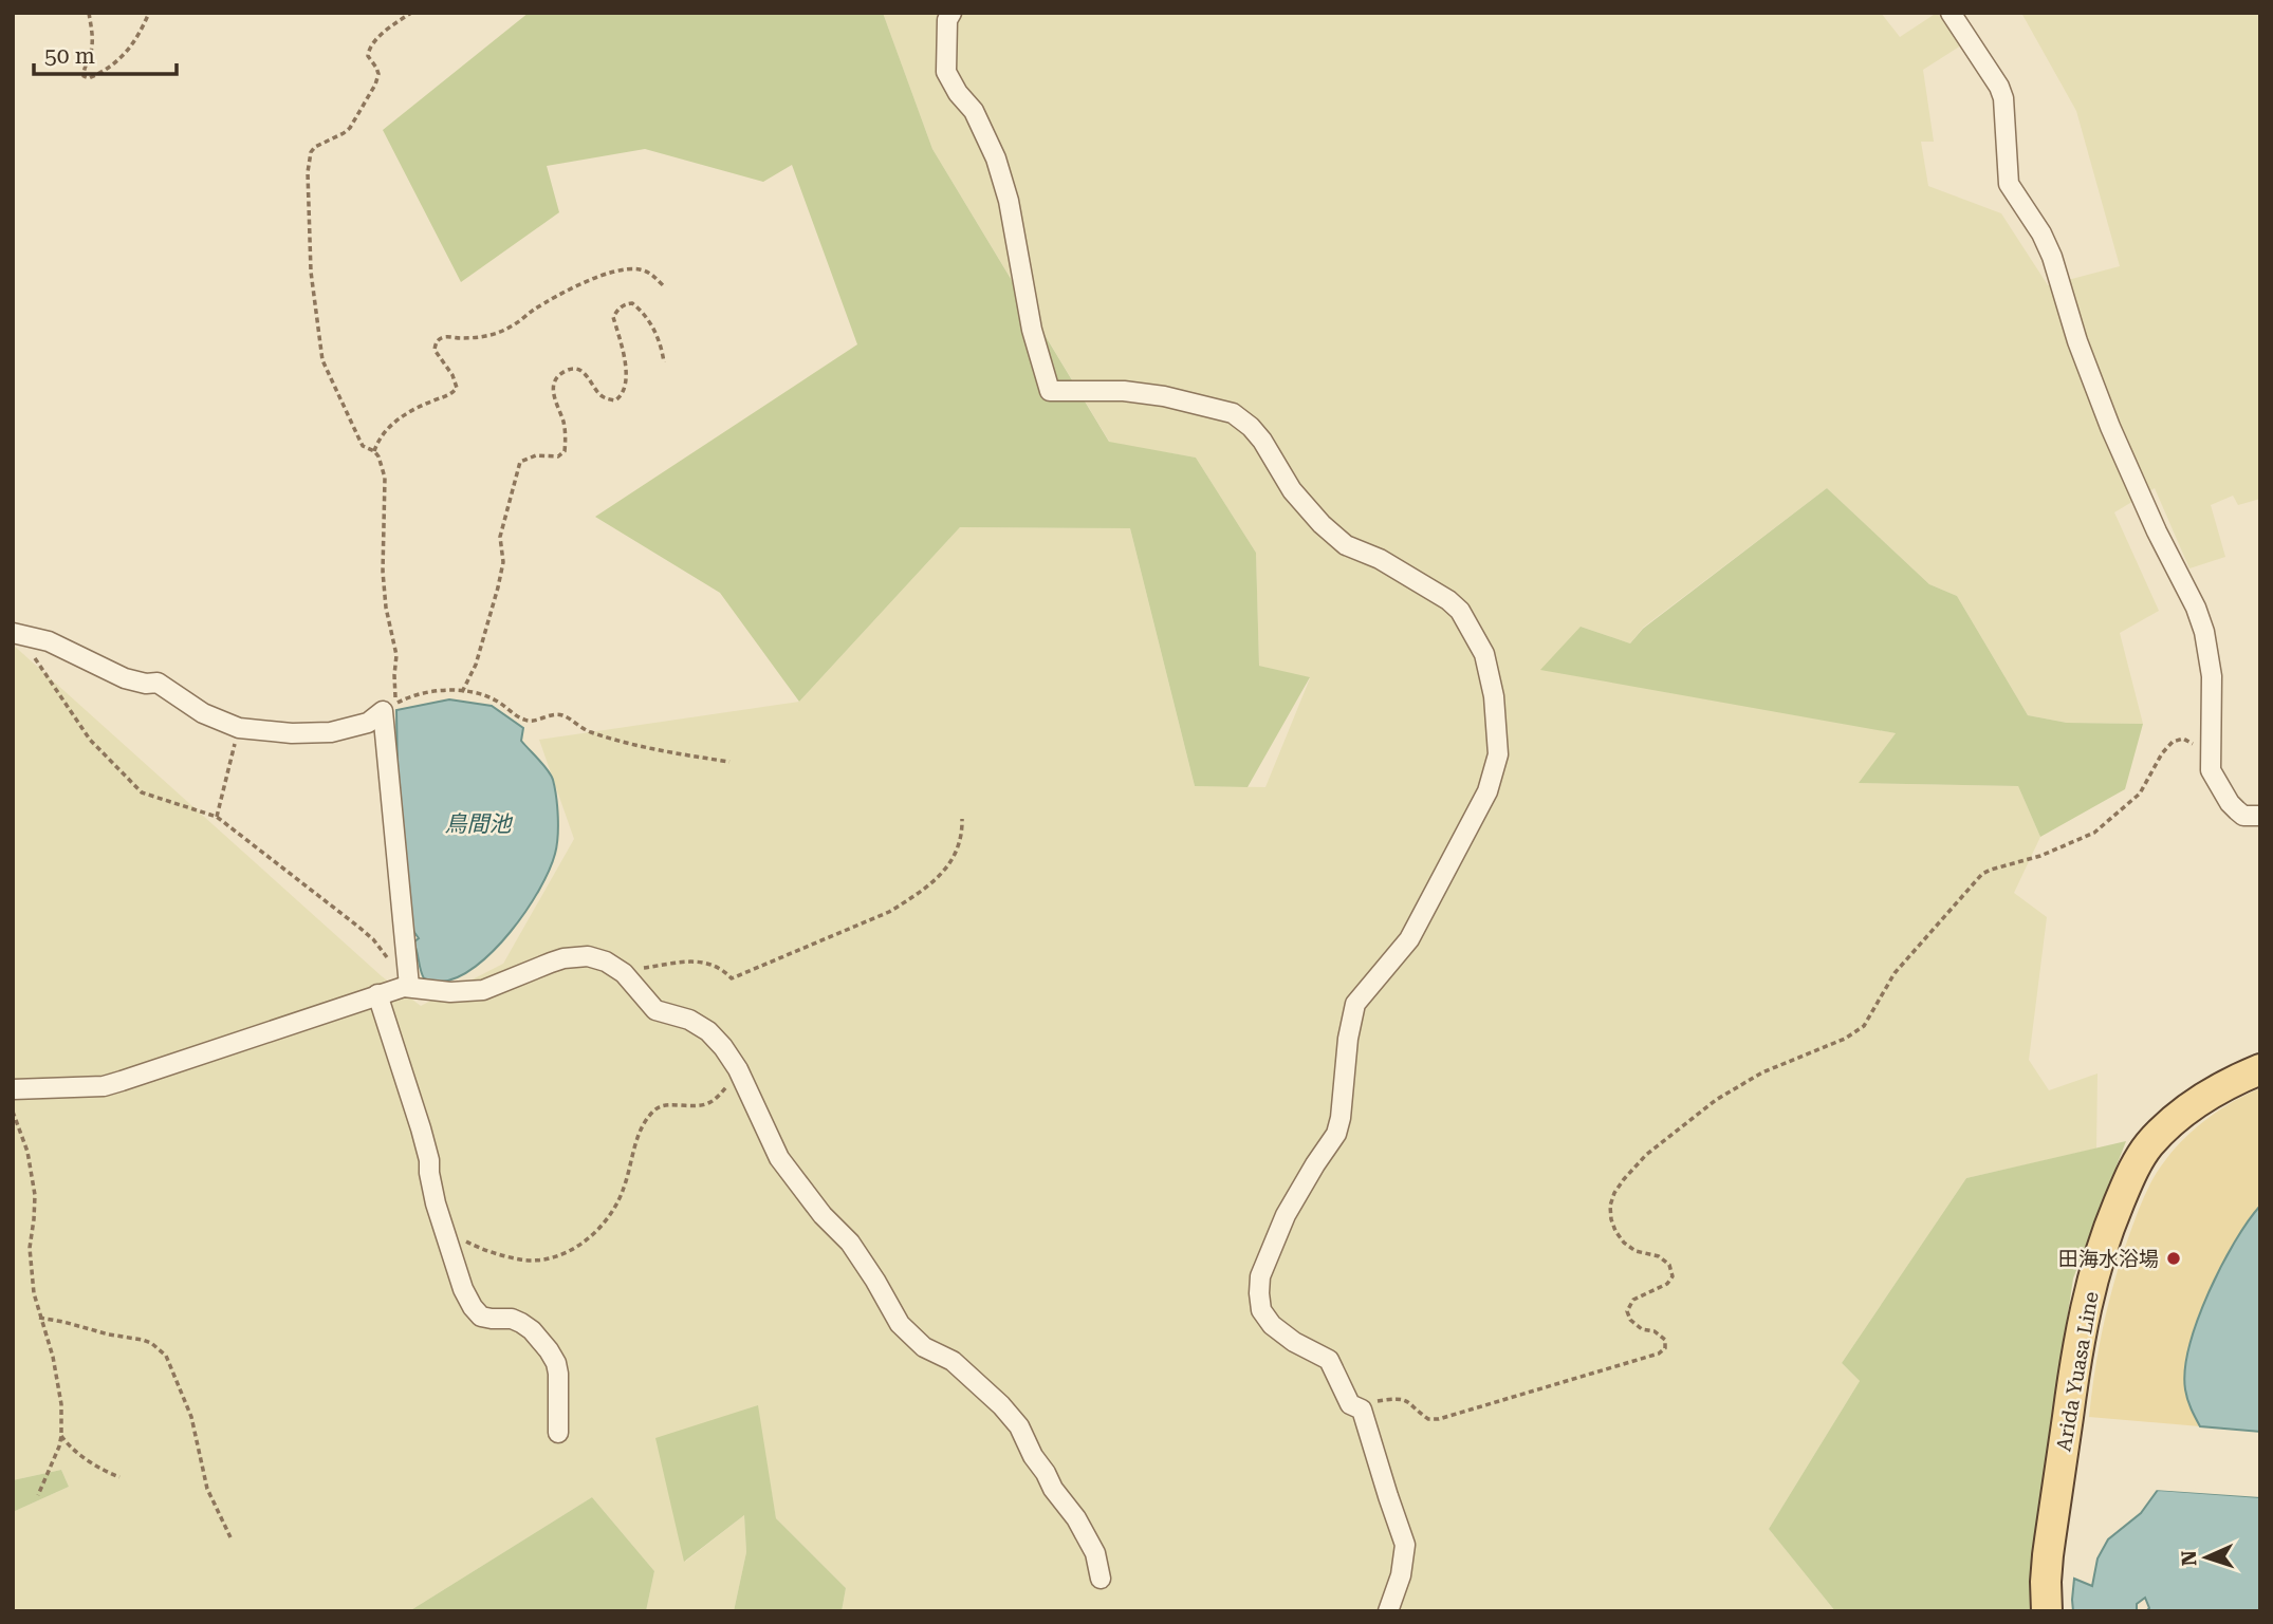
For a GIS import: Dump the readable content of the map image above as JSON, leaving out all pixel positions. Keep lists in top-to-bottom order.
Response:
{
  "streets": {
    "main road": ["Arida Yuasa Line"]
  },
  "water": ["鳥間池"],
  "places": ["田海水浴場"],
  "scale_bar": "50 m",
  "north": "left"
}
